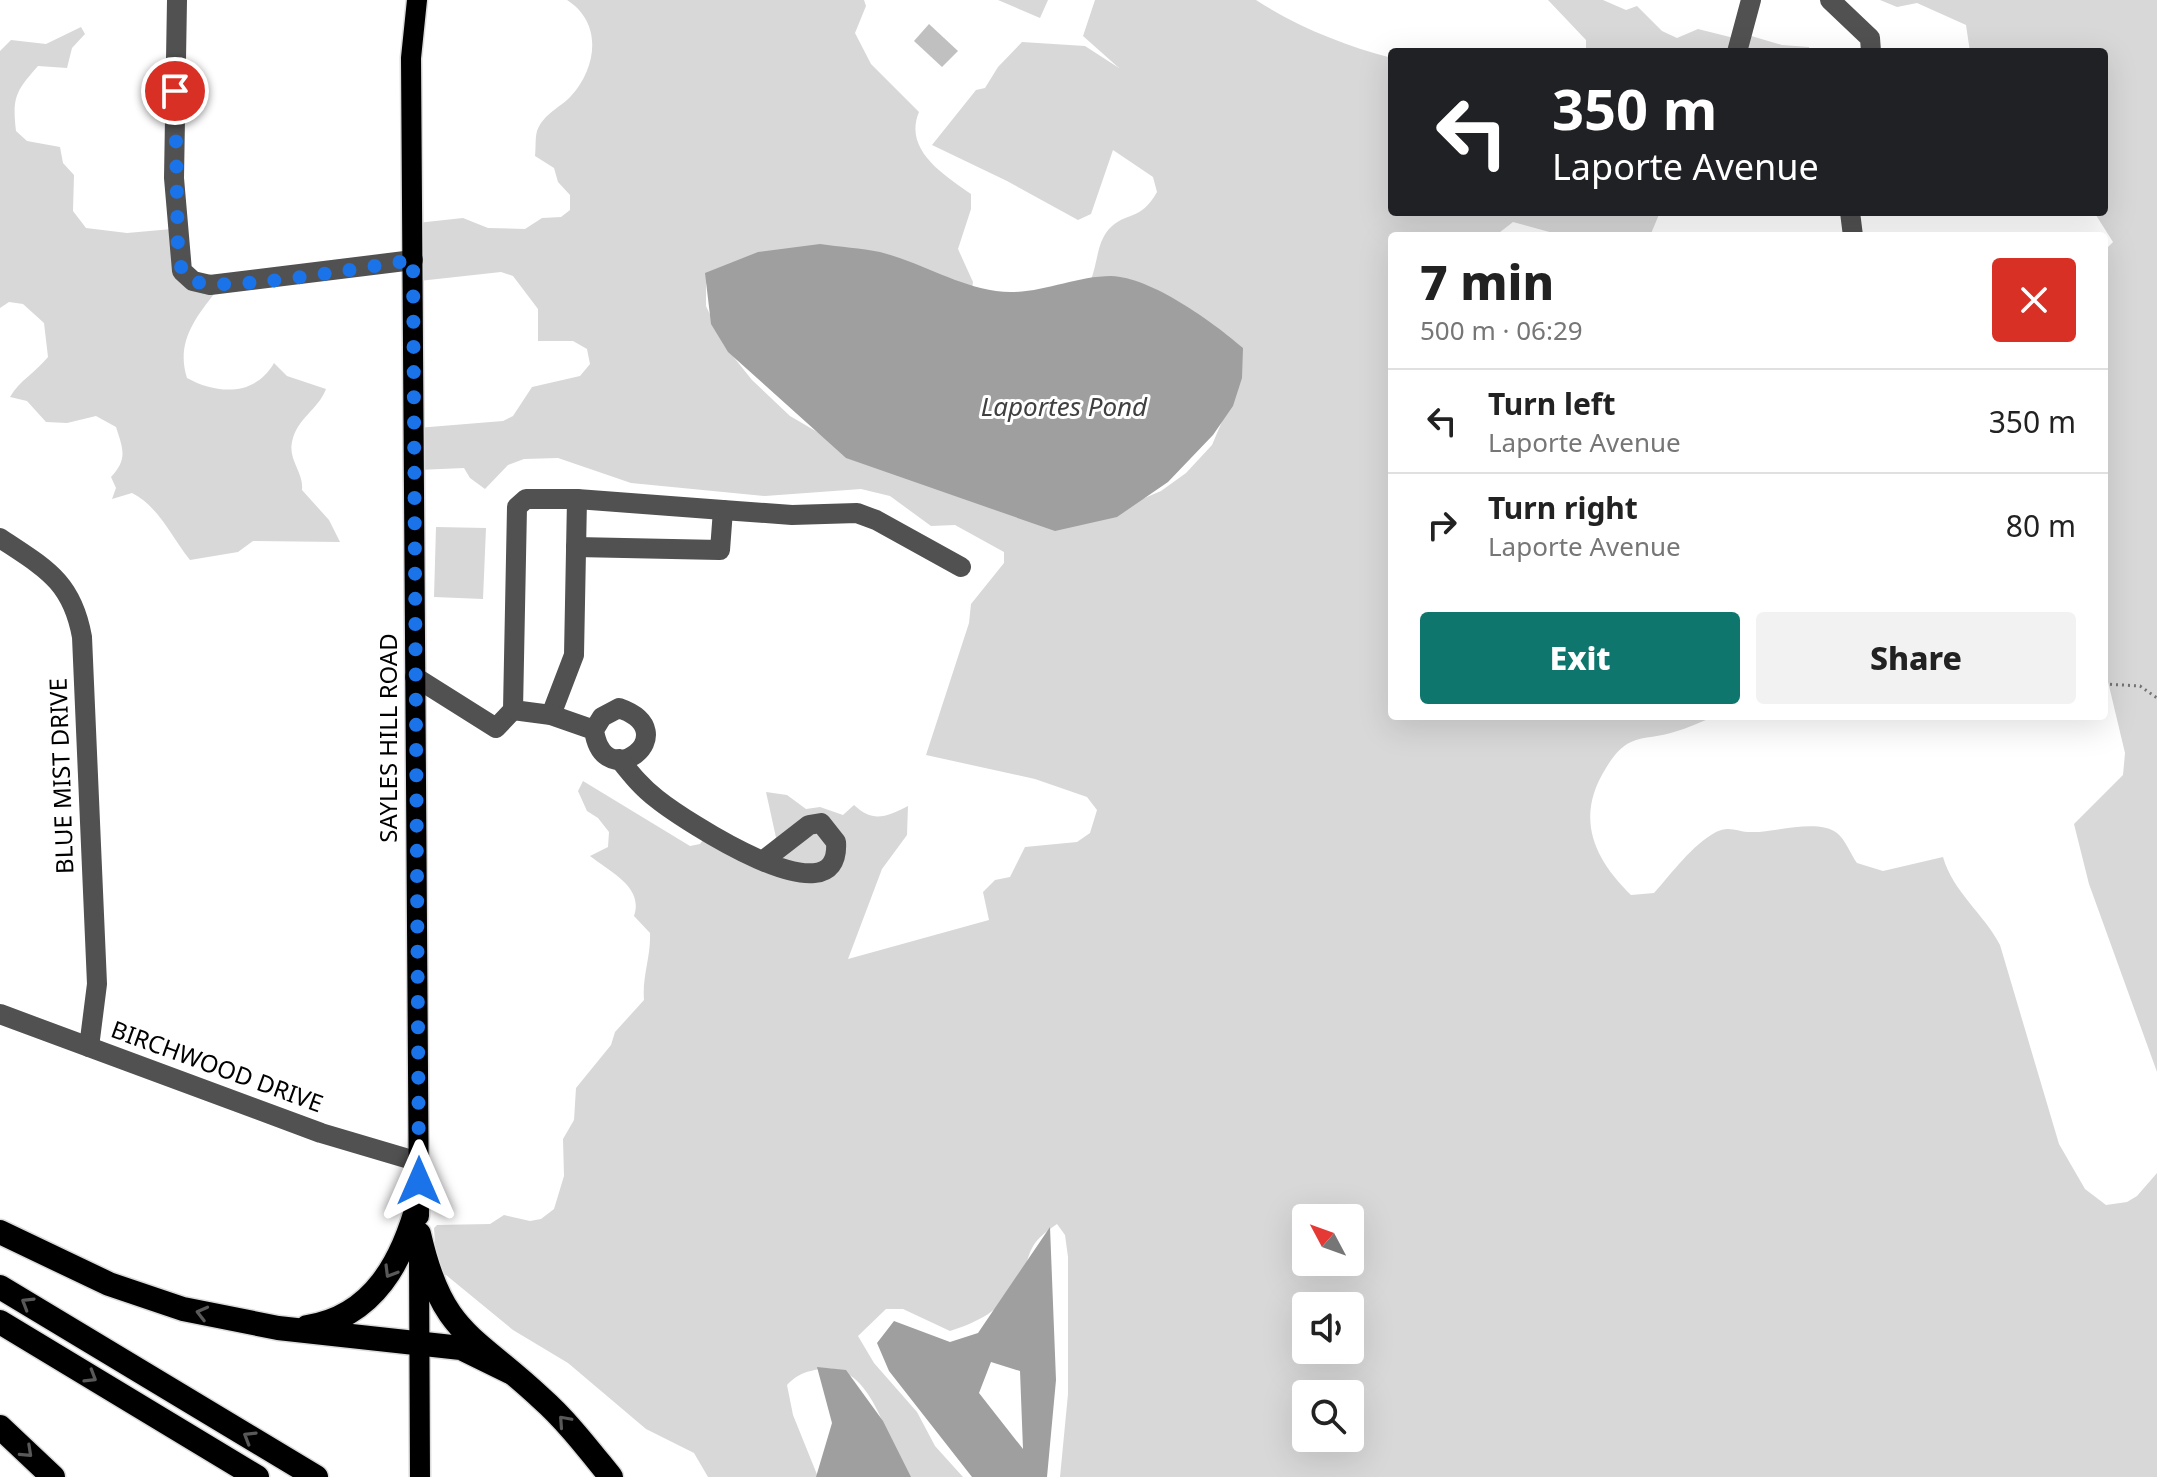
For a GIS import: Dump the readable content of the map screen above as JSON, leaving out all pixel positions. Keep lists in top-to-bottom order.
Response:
{
  "streets": {
    "main road": ["SAYLES HILL ROAD"],
    "street": ["BLUE MIST DRIVE", "BIRCHWOOD DRIVE"]
  },
  "crossings": [
    ["SAYLES HILL ROAD", "BIRCHWOOD DRIVE"],
    ["BLUE MIST DRIVE", "BIRCHWOOD DRIVE"]
  ],
  "water": ["Laportes Pond"],
  "north": "top left",
  "page": {
    "turn": ["350 m", "Laporte Avenue"],
    "heading": ["7 min", "500 m · 06:29"],
    "list": [
      {
        "name": "Turn left",
        "note": "Laporte Avenue",
        "value": "350 m"
      },
      {
        "name": "Turn right",
        "note": "Laporte Avenue",
        "value": "80 m"
      }
    ],
    "buttons": ["Exit", "Share"]
  }
}
